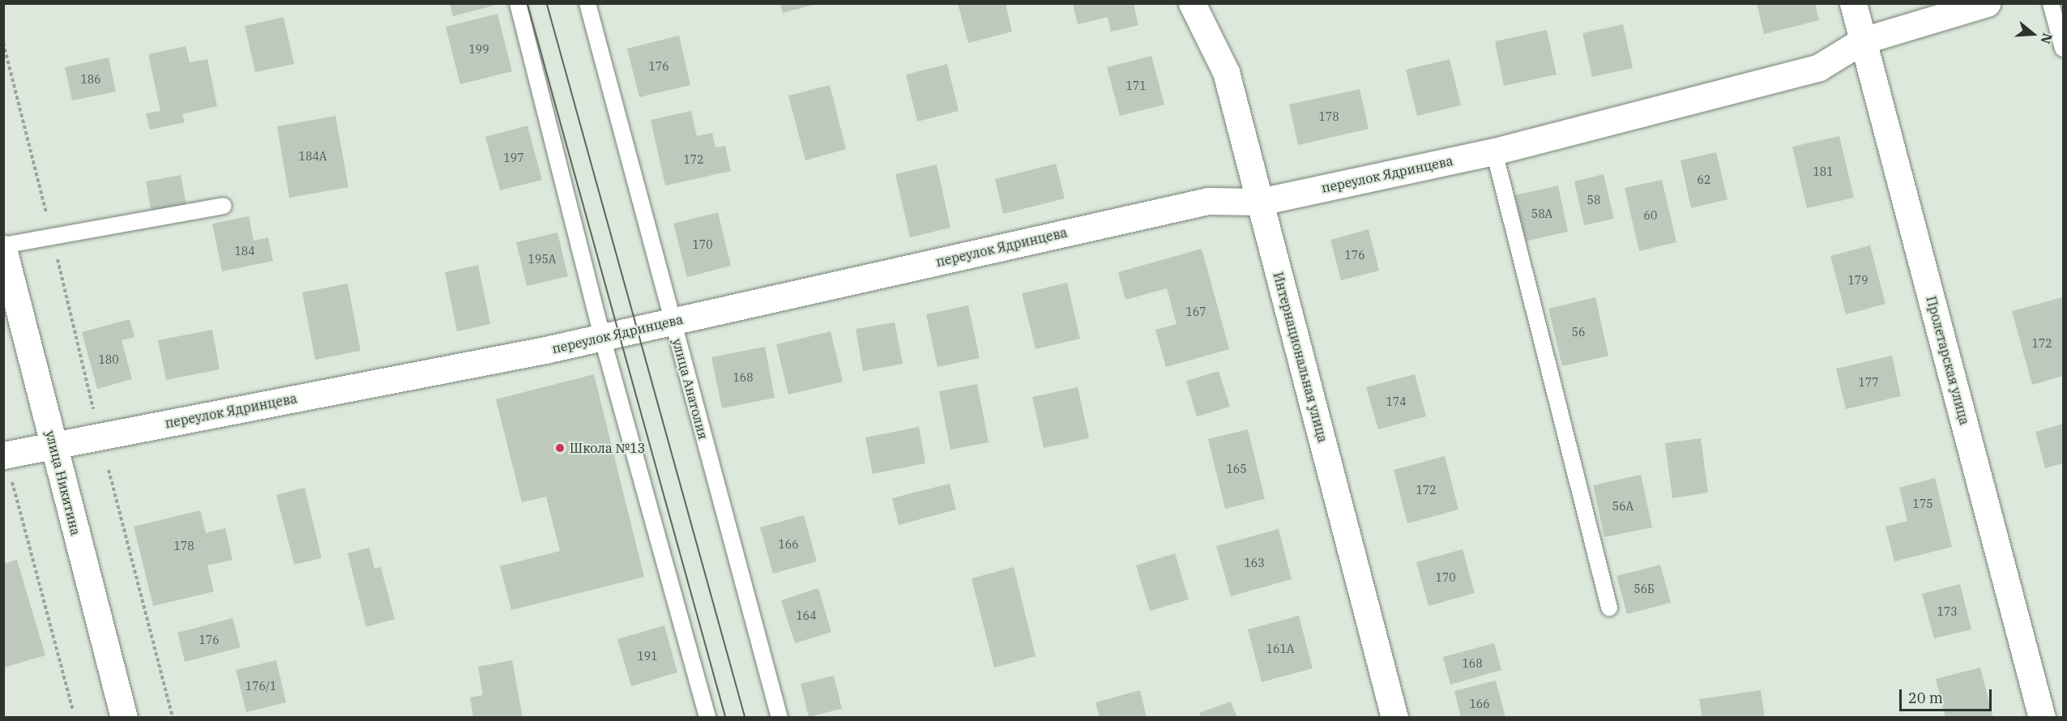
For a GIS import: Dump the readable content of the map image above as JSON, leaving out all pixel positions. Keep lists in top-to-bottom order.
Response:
{
  "streets": {
    "street": [
      "переулок Ядринцева",
      "Интернациональная улица",
      "Пролетарская улица",
      "улица Никитина"
    ],
    "lane": ["улица Анатолия"]
  },
  "crossings": [
    ["переулок Ядринцева", "Интернациональная улица"],
    ["переулок Ядринцева", "Пролетарская улица"],
    ["переулок Ядринцева", "улица Анатолия"],
    ["переулок Ядринцева", "улица Никитина"]
  ],
  "places": ["Школа №13"],
  "house_numbers": [
    "199",
    "176",
    "186",
    "171",
    "178",
    "184А",
    "197",
    "172",
    "181",
    "62",
    "58",
    "58А",
    "60",
    "170",
    "184",
    "176",
    "195А",
    "179",
    "167",
    "56",
    "172",
    "180",
    "168",
    "177",
    "174",
    "165",
    "172",
    "175",
    "56А",
    "166",
    "178",
    "163",
    "170",
    "56Б",
    "173",
    "164",
    "176",
    "161А",
    "191",
    "168",
    "176/1",
    "166"
  ],
  "scale_bar": "20 m",
  "north": "right"
}
